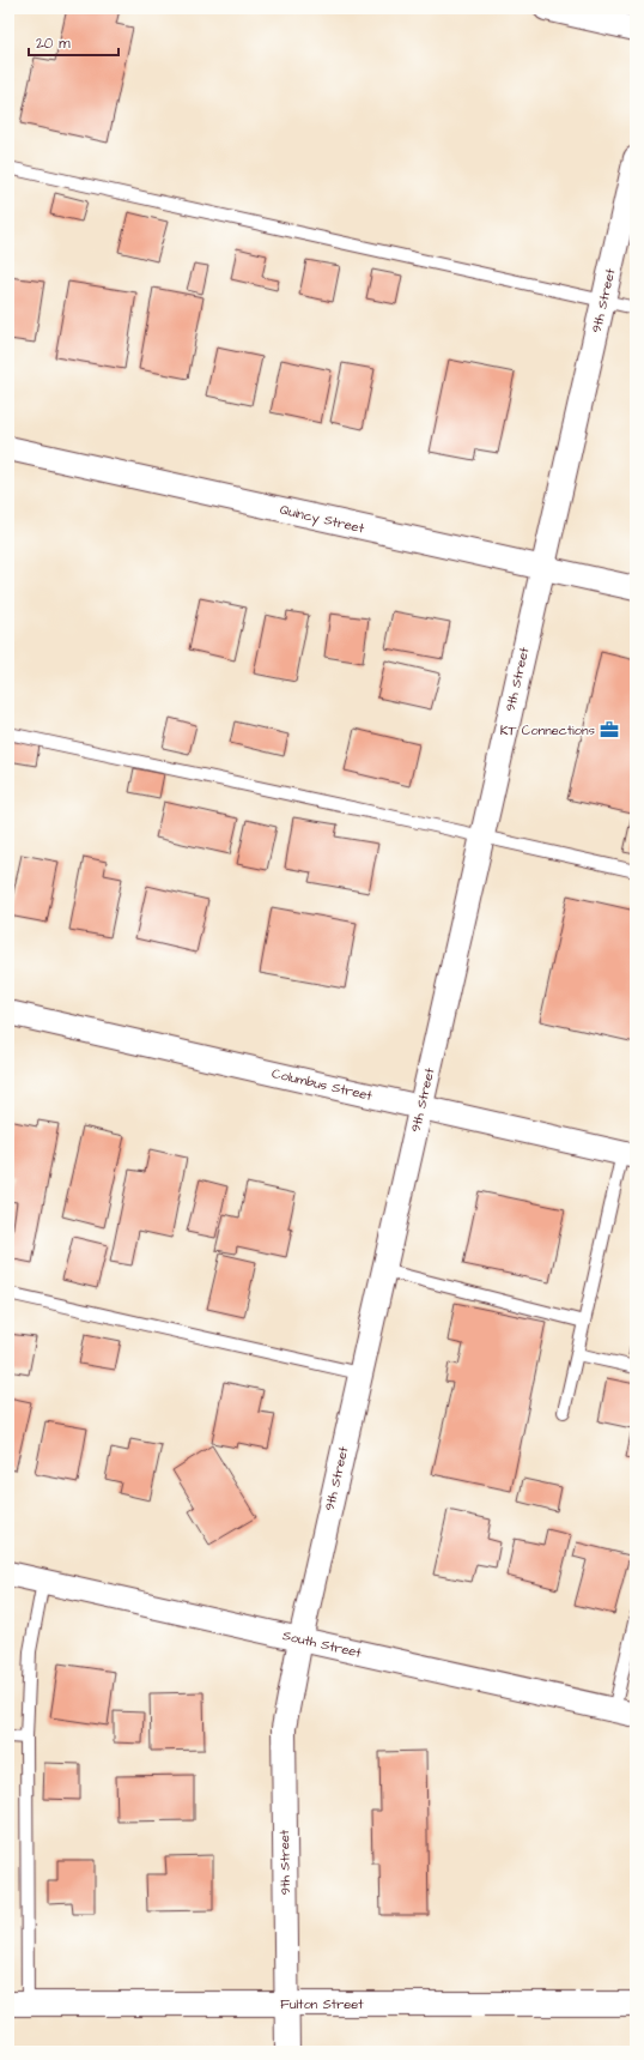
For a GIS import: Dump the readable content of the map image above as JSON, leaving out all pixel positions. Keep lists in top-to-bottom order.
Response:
{
  "streets": {
    "street": [
      "9th Street",
      "Quincy Street",
      "Columbus Street",
      "South Street",
      "Fulton Street"
    ]
  },
  "crossings": [
    ["9th Street", "Quincy Street"],
    ["9th Street", "Columbus Street"],
    ["9th Street", "South Street"],
    ["9th Street", "Fulton Street"]
  ],
  "places": {
    "office": ["KT Connections"]
  },
  "scale_bar": "20 m"
}
